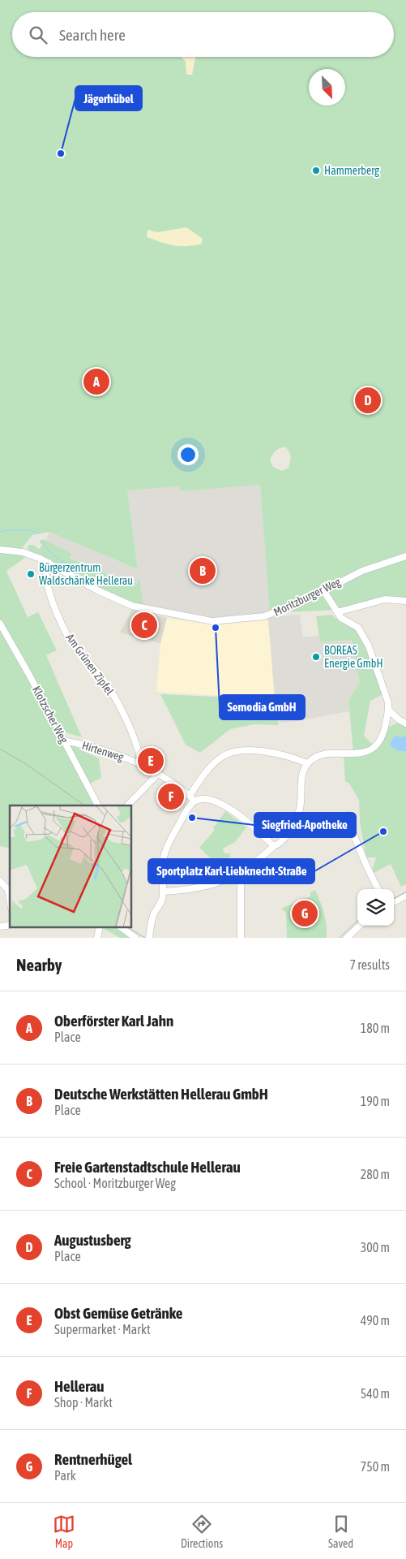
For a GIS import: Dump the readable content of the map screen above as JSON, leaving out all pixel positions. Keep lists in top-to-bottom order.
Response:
{
  "streets": {
    "street": [
      "Moritzburger Weg",
      "Am Grünen Zipfel",
      "Klotzscher Weg",
      "Hirtenweg"
    ]
  },
  "crossings": [
    ["Moritzburger Weg", "Am Grünen Zipfel"],
    ["Am Grünen Zipfel", "Hirtenweg"],
    ["Klotzscher Weg", "Hirtenweg"]
  ],
  "places": [
    "Jägerhübel",
    "Hammerberg",
    "Bürgerzentrum Waldschänke Hellerau",
    "Semodia GmbH",
    "BOREAS Energie GmbH",
    "Siegfried-Apotheke",
    "Sportplatz Karl-Liebknecht-Straße"
  ],
  "north": "bottom right",
  "page": {
    "search": "Search here",
    "pins": [
      "A",
      "D",
      "B",
      "C",
      "E",
      "F",
      "G"
    ],
    "heading": ["Nearby", "7 results"],
    "list": [
      {
        "mark": "A",
        "name": "Oberförster Karl Jahn",
        "note": "Place",
        "value": "180 m"
      },
      {
        "mark": "B",
        "name": "Deutsche Werkstätten Hellerau GmbH",
        "note": "Place",
        "value": "190 m"
      },
      {
        "mark": "C",
        "name": "Freie Gartenstadtschule Hellerau",
        "note": "School · Moritzburger Weg",
        "value": "280 m"
      },
      {
        "mark": "D",
        "name": "Augustusberg",
        "note": "Place",
        "value": "300 m"
      },
      {
        "mark": "E",
        "name": "Obst Gemüse Getränke",
        "note": "Supermarket · Markt",
        "value": "490 m"
      },
      {
        "mark": "F",
        "name": "Hellerau",
        "note": "Shop · Markt",
        "value": "540 m"
      },
      {
        "mark": "G",
        "name": "Rentnerhügel",
        "note": "Park",
        "value": "750 m"
      }
    ],
    "nav": ["Map", "Directions", "Saved"]
  }
}
